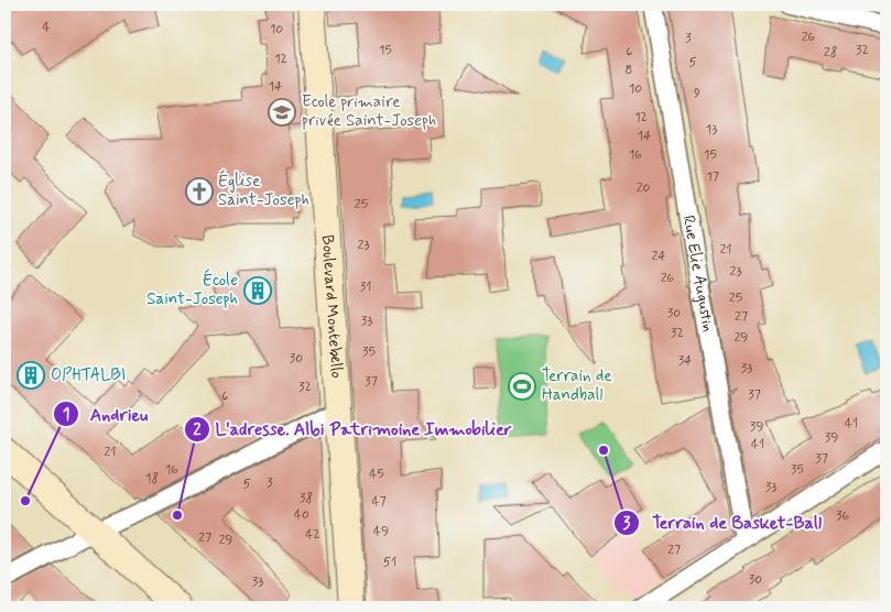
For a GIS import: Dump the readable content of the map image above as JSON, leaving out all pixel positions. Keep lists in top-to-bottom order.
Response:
{
  "streets": {
    "main road": ["Boulevard Montebello"],
    "street": ["Rue Elie Augustin"]
  },
  "places": {
    "school or university": ["Ecole primaire privée Saint-Joseph"],
    "church": ["Église Saint-Joseph"],
    "building": ["École Saint-Joseph", "OPHTALBI"],
    "sports": ["Terrain de Handball"],
    "other": ["Terrain de Basket-Ball", "Andrieu", "L'adresse. Albi Patrimoine Immobilier"]
  },
  "house_numbers": [
    "4",
    "10",
    "26",
    "3",
    "15",
    "32",
    "6",
    "28",
    "12",
    "5",
    "8",
    "14",
    "10",
    "9",
    "12",
    "13",
    "14",
    "16",
    "15",
    "17",
    "20",
    "25",
    "23",
    "21",
    "24",
    "23",
    "26",
    "31",
    "25",
    "30",
    "27",
    "33",
    "32",
    "29",
    "35",
    "30",
    "34",
    "33",
    "37",
    "32",
    "37",
    "6",
    "41",
    "39",
    "39",
    "41",
    "21",
    "37",
    "16",
    "35",
    "45",
    "18",
    "3",
    "5",
    "33",
    "38",
    "47",
    "40",
    "36",
    "49",
    "42",
    "27",
    "29",
    "27",
    "51",
    "30",
    "33"
  ]
}
